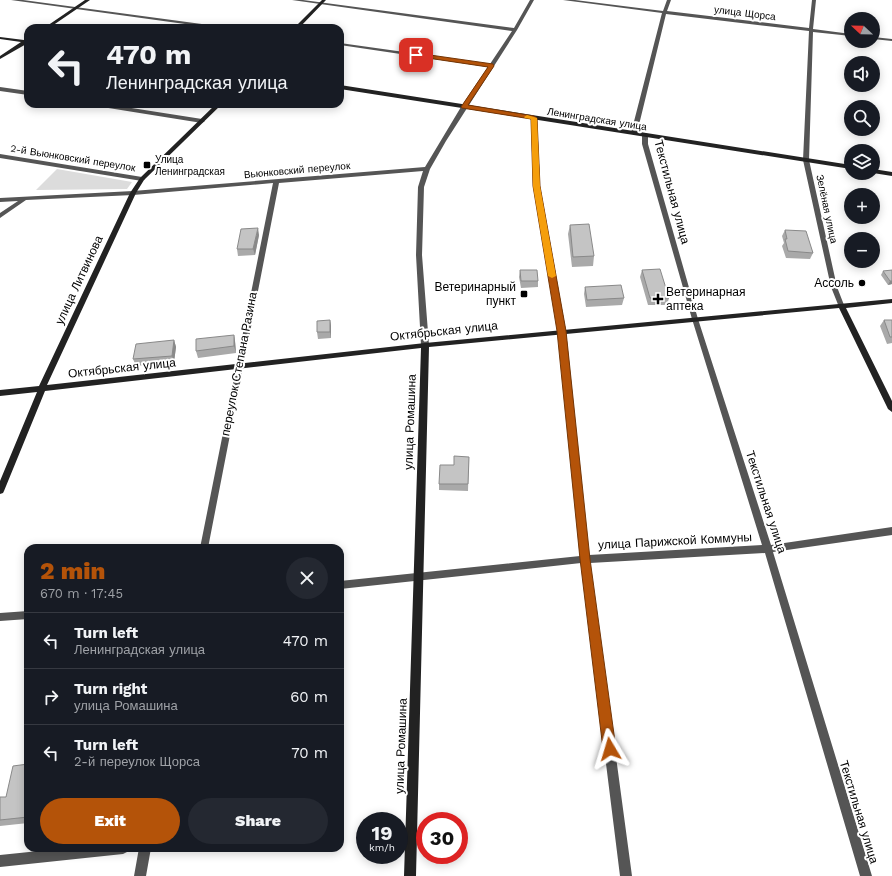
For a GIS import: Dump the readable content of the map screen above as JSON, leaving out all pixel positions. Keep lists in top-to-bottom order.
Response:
{
  "streets": {
    "main road": [
      "Ленинградская улица",
      "Зелёная улица",
      "улица Литвинова",
      "Октябрьская улица",
      "улица Ромашина"
    ],
    "street": [
      "улица Щорса",
      "2-й Вьюнковский переулок",
      "Вьюнковский переулок",
      "Текстильная улица",
      "переулок Степана Разина",
      "улица Парижской Коммуны"
    ]
  },
  "crossings": [
    ["улица Щорса", "Зелёная улица"],
    ["Ленинградская улица", "Текстильная улица"],
    ["Ленинградская улица", "Зелёная улица"],
    ["Ленинградская улица", "улица Ромашина"],
    ["2-й Вьюнковский переулок", "улица Литвинова"],
    ["Вьюнковский переулок", "улица Литвинова"],
    ["Вьюнковский переулок", "переулок Степана Разина"],
    ["Вьюнковский переулок", "улица Ромашина"],
    ["Текстильная улица", "Октябрьская улица"],
    ["Текстильная улица", "улица Парижской Коммуны"],
    ["Зелёная улица", "Октябрьская улица"],
    ["улица Литвинова", "Октябрьская улица"],
    ["Октябрьская улица", "переулок Степана Разина"],
    ["Октябрьская улица", "улица Ромашина"],
    ["улица Ромашина", "улица Парижской Коммуны"]
  ],
  "places": {
    "transit": ["Улица Ленинградская", "Ветеринарный пункт"],
    "other": ["Ассоль"],
    "health": ["Ветеринарная аптека"]
  },
  "north": "left",
  "page": {
    "map_buttons": ["+", "−"],
    "turn": ["470 m", "Ленинградская улица"],
    "heading": ["2 min", "670 m · 17:45"],
    "list": [
      {
        "name": "Turn left",
        "note": "Ленинградская улица",
        "value": "470 m"
      },
      {
        "name": "Turn right",
        "note": "улица Ромашина",
        "value": "60 m"
      },
      {
        "name": "Turn left",
        "note": "2-й переулок Щорса",
        "value": "70 m"
      }
    ],
    "buttons": ["Exit", "Share"],
    "speed": "19 km/h",
    "limit": "30"
  }
}
